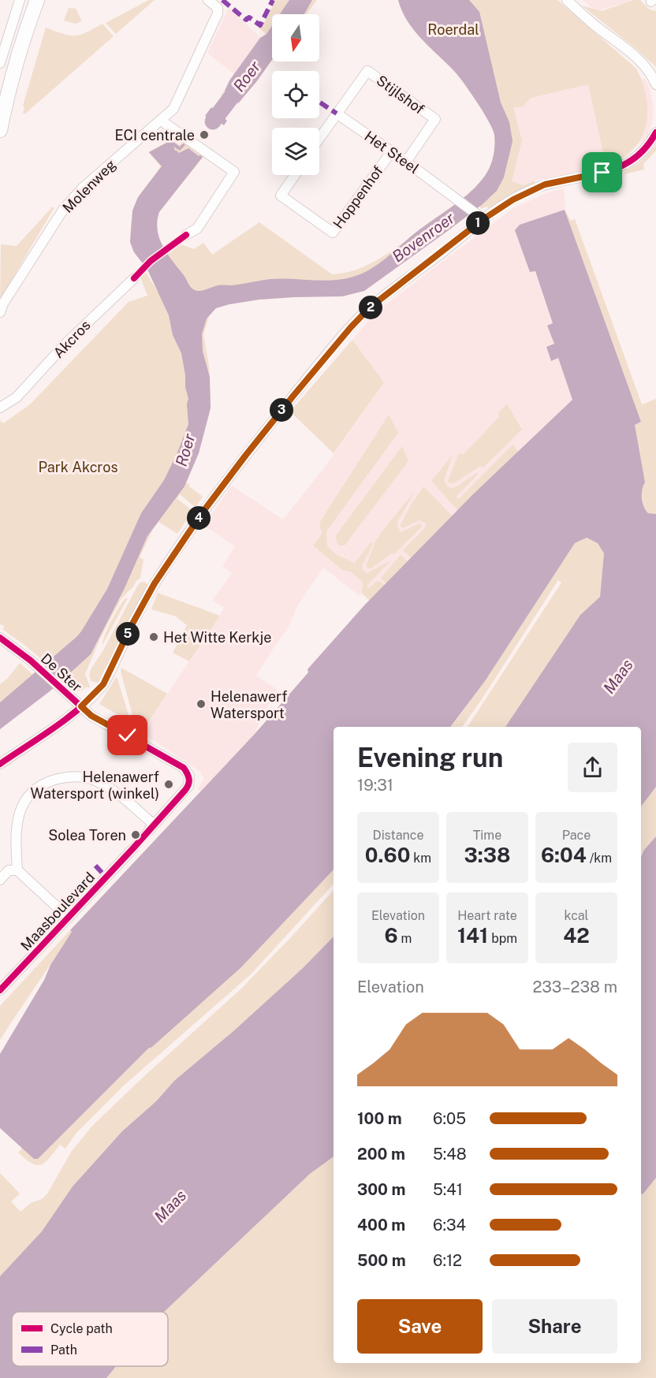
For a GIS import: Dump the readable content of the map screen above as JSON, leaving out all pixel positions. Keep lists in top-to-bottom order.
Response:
{
  "streets": {
    "street": [
      "Stijlshof",
      "Het Steel",
      "Molenweg",
      "Hoppenhof",
      "Akcros",
      "De Ster",
      "Maasboulevard"
    ]
  },
  "crossings": [
    ["Stijlshof", "Het Steel"],
    ["Het Steel", "Hoppenhof"]
  ],
  "water": ["Roer", "Bovenroer", "Maas"],
  "parks": ["Roerdal", "Park Akcros"],
  "places": [
    "ECI centrale",
    "Het Witte Kerkje",
    "Helenawerf Watersport",
    "Helenawerf Watersport (winkel)",
    "Solea Toren"
  ],
  "legend": ["Cycle path", "Path"],
  "north": "bottom",
  "page": {
    "pins": [
      "1",
      "2",
      "3",
      "4",
      "5"
    ],
    "heading": ["Evening run", "19:31"],
    "stats": [
      ["Distance", "0.60 km"],
      ["Time", "3:38"],
      ["Pace", "6:04 /km"],
      ["Elevation", "6 m"],
      ["Heart rate", "141 bpm"],
      ["kcal", "42"]
    ],
    "chart": ["Elevation", "233–238 m"],
    "list": [
      {
        "name": "100 m",
        "note": "6:05"
      },
      {
        "name": "200 m",
        "note": "5:48"
      },
      {
        "name": "300 m",
        "note": "5:41"
      },
      {
        "name": "400 m",
        "note": "6:34"
      },
      {
        "name": "500 m",
        "note": "6:12"
      }
    ],
    "buttons": ["Save", "Share"]
  }
}
